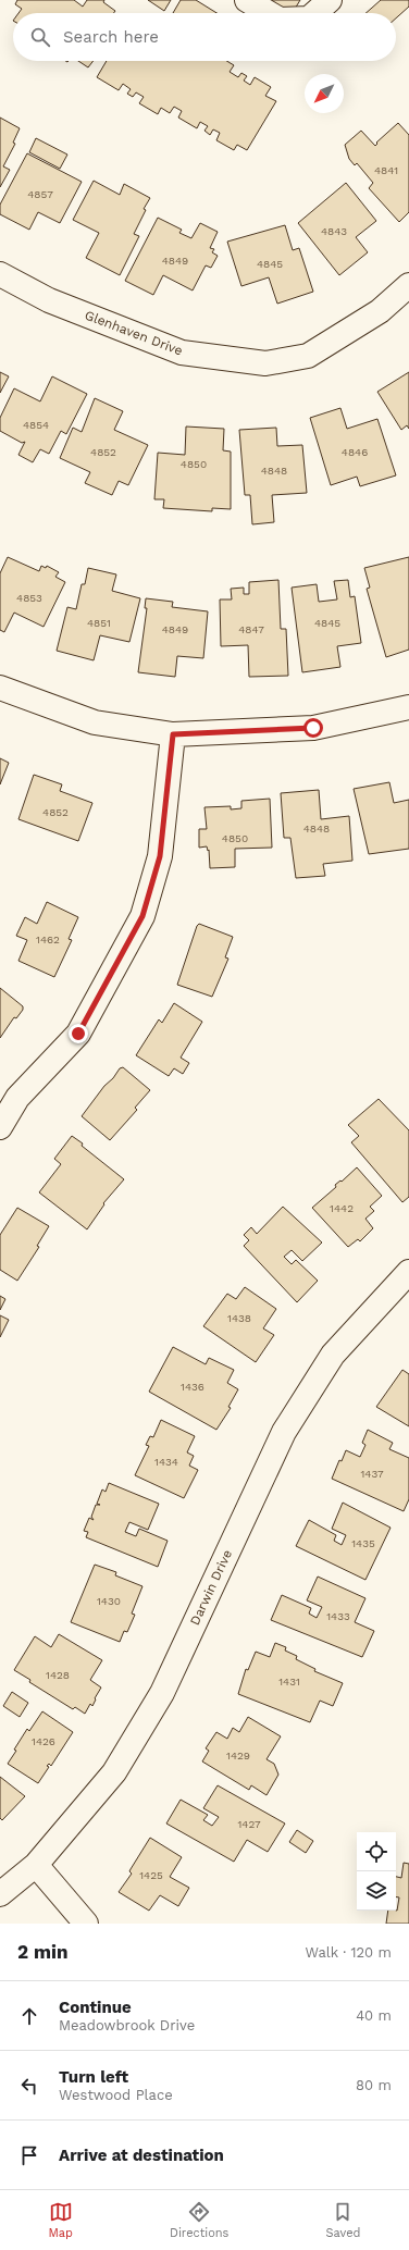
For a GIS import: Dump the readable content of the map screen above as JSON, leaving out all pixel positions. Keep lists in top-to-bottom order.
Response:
{
  "streets": {
    "street": ["Glenhaven Drive", "Darwin Drive"]
  },
  "house_numbers": [
    "4841",
    "4857",
    "4843",
    "4849",
    "4845",
    "4854",
    "4852",
    "4846",
    "4850",
    "4848",
    "4853",
    "4851",
    "4845",
    "4849",
    "4847",
    "4852",
    "4848",
    "4850",
    "1462",
    "1442",
    "1438",
    "1436",
    "1434",
    "1437",
    "1435",
    "1430",
    "1433",
    "1428",
    "1431",
    "1426",
    "1429",
    "1427",
    "1425"
  ],
  "north": "bottom left",
  "page": {
    "search": "Search here",
    "heading": ["2 min", "Walk · 120 m"],
    "list": [
      ["Continue", "Meadowbrook Drive", "40 m"],
      ["Turn left", "Westwood Place", "80 m"],
      "Arrive at destination"
    ],
    "nav": ["Map", "Directions", "Saved"]
  }
}
